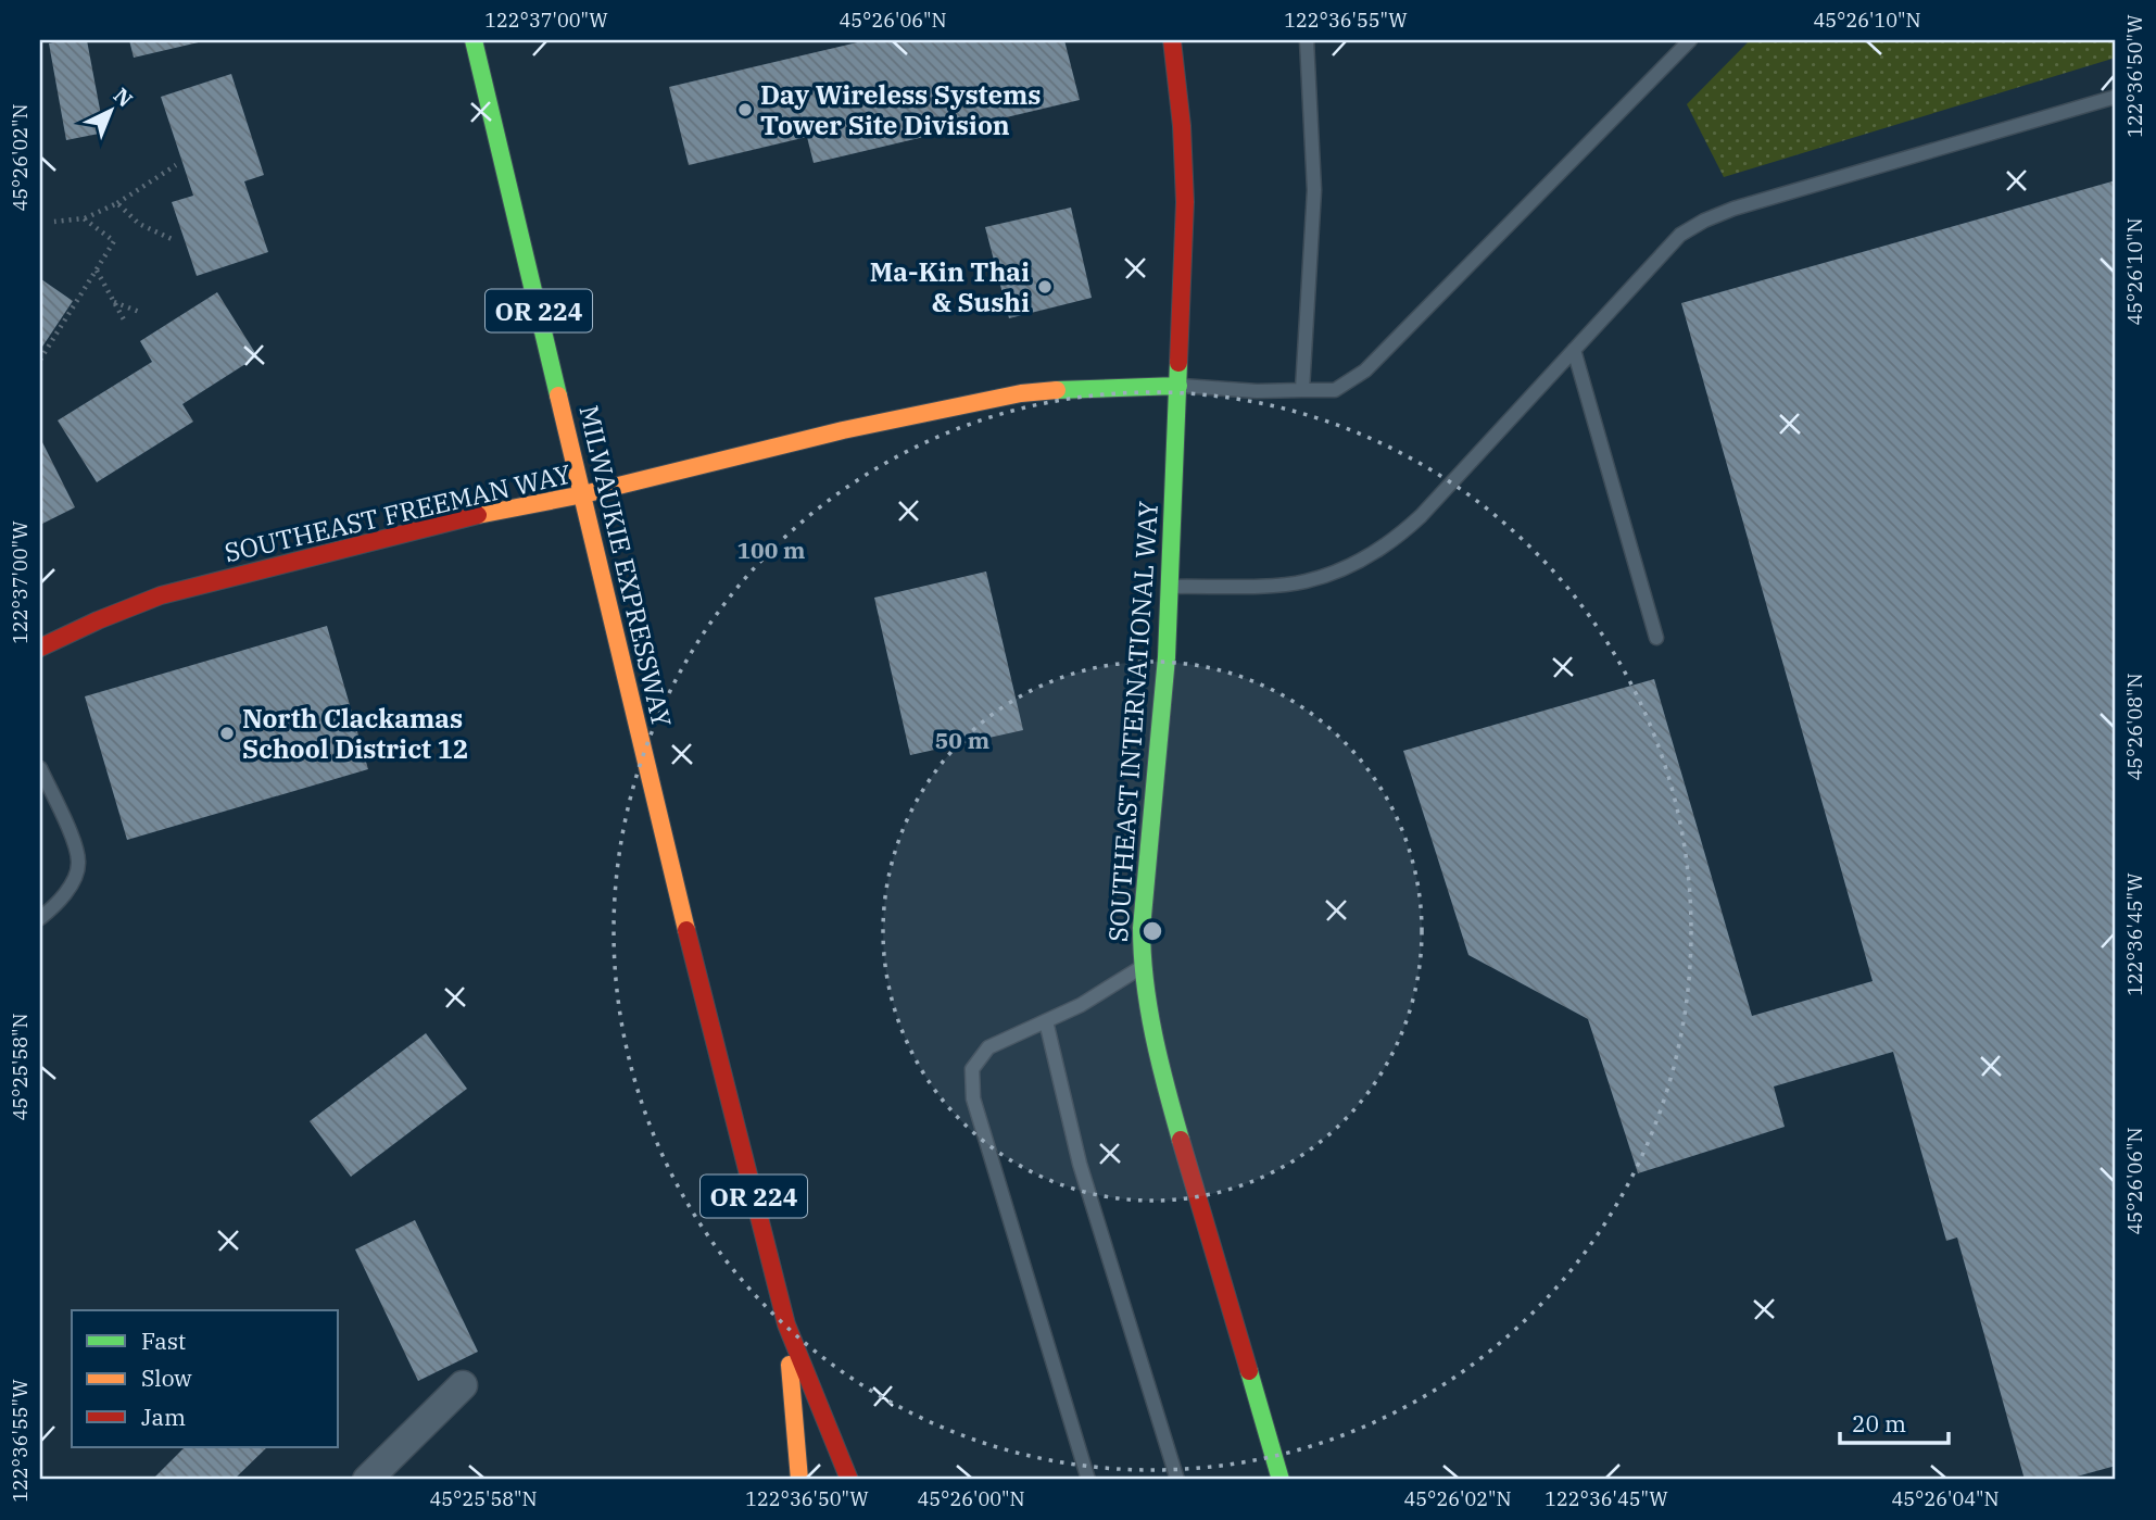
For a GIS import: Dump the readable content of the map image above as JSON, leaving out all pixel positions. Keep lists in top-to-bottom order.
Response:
{
  "streets": {
    "main road": [
      "OR 224",
      "SOUTHEAST FREEMAN WAY",
      "MILWAUKIE EXPRESSWAY",
      "SOUTHEAST INTERNATIONAL WAY"
    ]
  },
  "crossings": [
    ["SOUTHEAST FREEMAN WAY", "MILWAUKIE EXPRESSWAY"],
    ["SOUTHEAST FREEMAN WAY", "SOUTHEAST INTERNATIONAL WAY"]
  ],
  "places": ["Day Wireless Systems Tower Site Division", "Ma-Kin Thai & Sushi", "North Clackamas School District 12"],
  "legend": ["Fast", "Slow", "Jam"],
  "scale_bar": "20 m",
  "north": "top right",
  "coordinates": [
    "122°37'00\"W",
    "45°26'06\"N",
    "122°36'55\"W",
    "45°26'10\"N",
    "122°36'50\"W",
    "45°26'02\"N",
    "45°26'08\"N",
    "122°36'45\"W",
    "45°25'58\"N",
    "45°26'00\"N",
    "45°26'04\"N"
  ],
  "rings": ["100 m", "50 m"]
}
